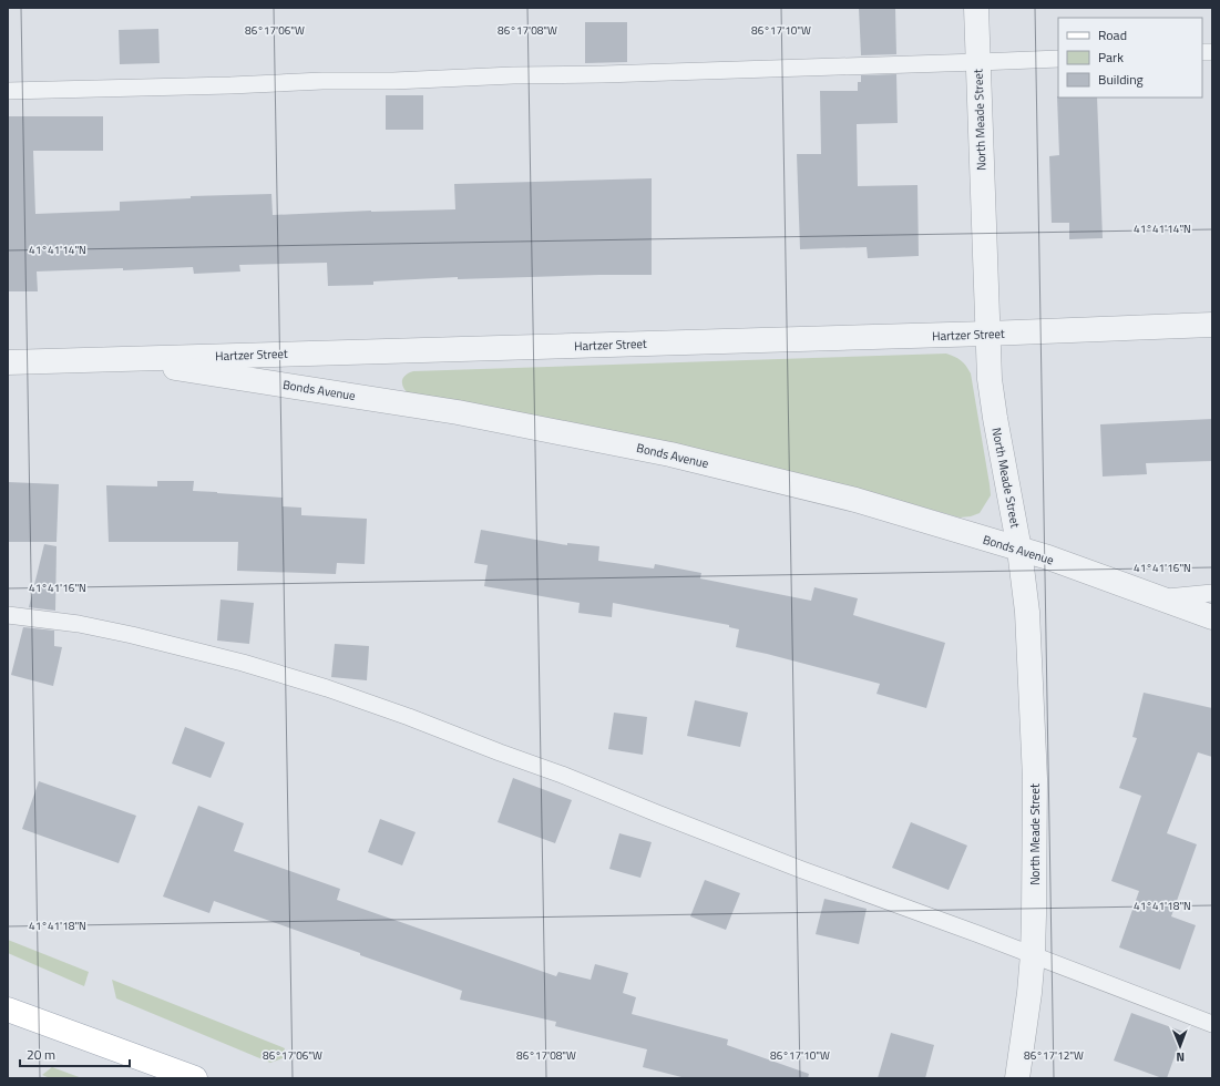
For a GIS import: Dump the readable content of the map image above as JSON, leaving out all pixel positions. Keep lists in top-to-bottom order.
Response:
{
  "streets": {
    "street": ["North Meade Street", "Hartzer Street", "Bonds Avenue"]
  },
  "crossings": [
    ["North Meade Street", "Hartzer Street"],
    ["North Meade Street", "Bonds Avenue"],
    ["Hartzer Street", "Bonds Avenue"]
  ],
  "legend": ["Road", "Park", "Building"],
  "scale_bar": "20 m",
  "north": "bottom",
  "coordinates": [
    "86°17'06\"W",
    "86°17'08\"W",
    "86°17'10\"W",
    "41°41'14\"N",
    "41°41'16\"N",
    "41°41'18\"N",
    "86°17'12\"W"
  ]
}
